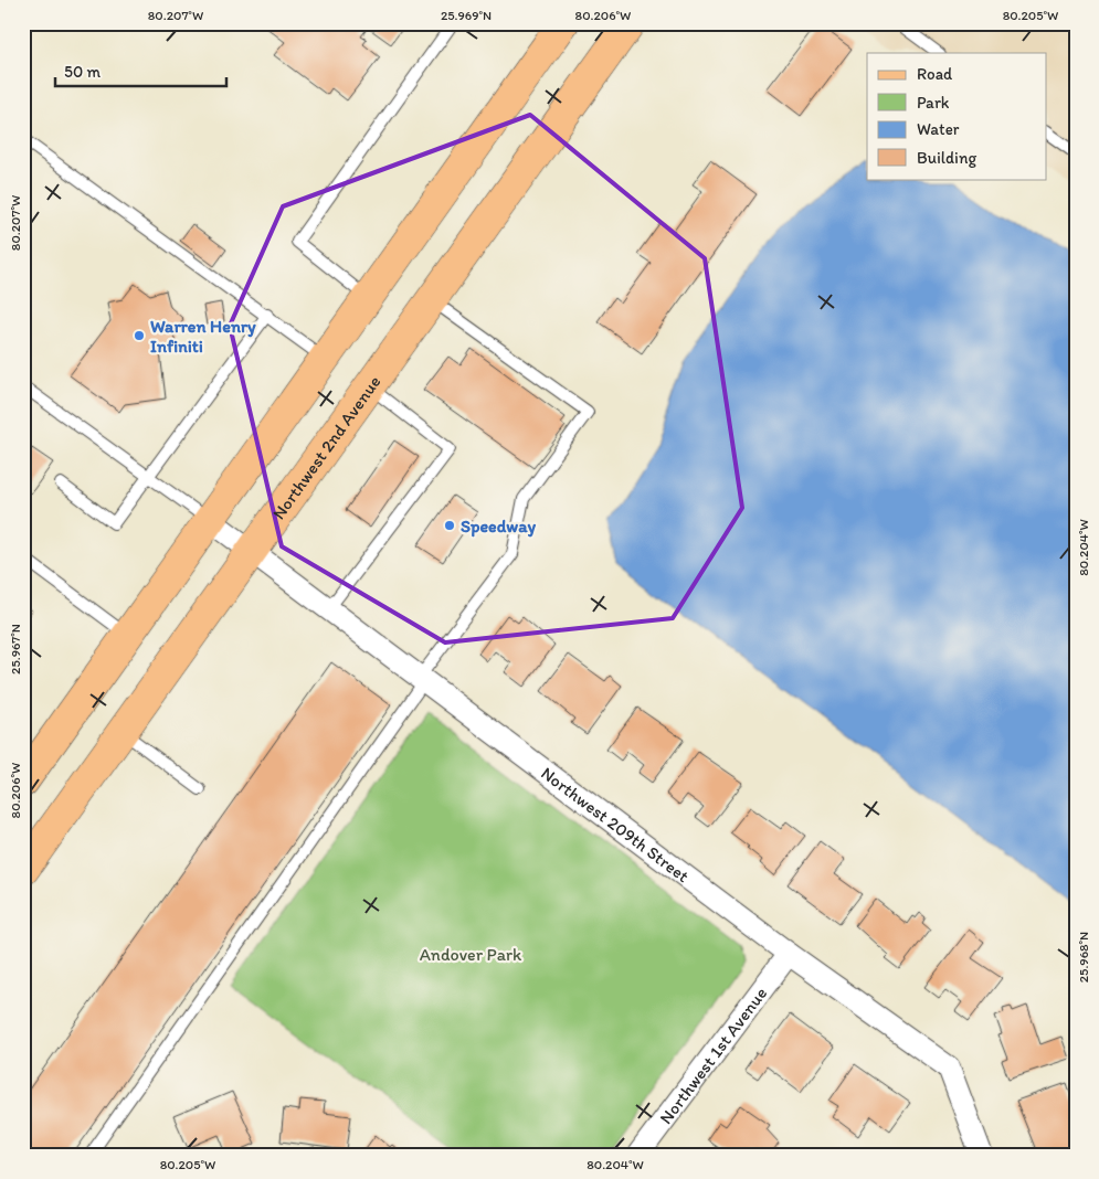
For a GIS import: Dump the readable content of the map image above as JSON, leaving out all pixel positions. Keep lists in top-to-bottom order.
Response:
{
  "streets": {
    "main road": ["Northwest 2nd Avenue"],
    "street": ["Northwest 209th Street", "Northwest 1st Avenue"]
  },
  "crossings": [
    ["Northwest 2nd Avenue", "Northwest 209th Street"],
    ["Northwest 209th Street", "Northwest 1st Avenue"]
  ],
  "parks": ["Andover Park"],
  "places": ["Warren Henry Infiniti", "Speedway"],
  "legend": [
    "Road",
    "Park",
    "Water",
    "Building"
  ],
  "scale_bar": "50 m",
  "coordinates": [
    "80.207°W",
    "25.969°N",
    "80.206°W",
    "80.205°W",
    "80.204°W",
    "25.967°N",
    "25.968°N"
  ]
}
